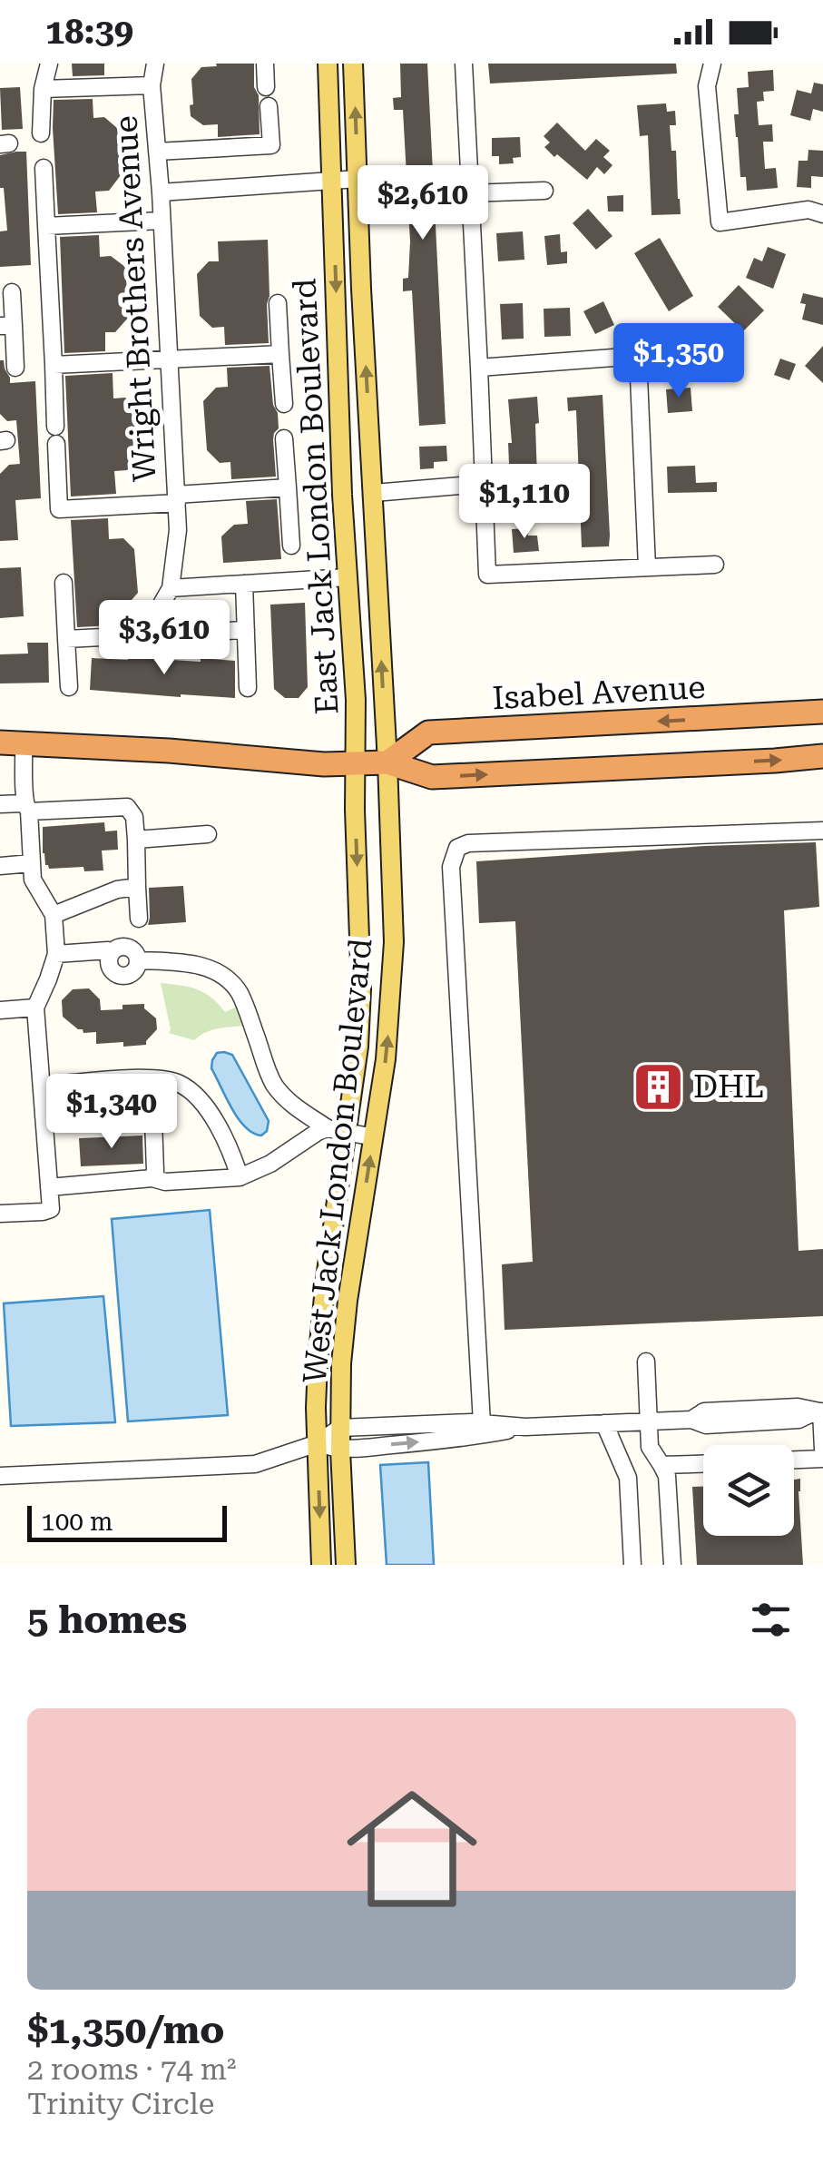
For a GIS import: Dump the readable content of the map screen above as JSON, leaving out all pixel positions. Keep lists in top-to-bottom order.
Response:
{
  "streets": {
    "highway": ["Isabel Avenue"],
    "main road": ["East Jack London Boulevard", "West Jack London Boulevard"],
    "street": ["Wright Brothers Avenue"]
  },
  "crossings": [
    ["East Jack London Boulevard", "Isabel Avenue"],
    ["East Jack London Boulevard", "West Jack London Boulevard"],
    ["Isabel Avenue", "West Jack London Boulevard"]
  ],
  "places": {
    "building": ["DHL"]
  },
  "scale_bar": "100 m",
  "page": {
    "status": "18:39",
    "price": [
      "$2,610",
      "$1,350",
      "$1,110",
      "$3,610",
      "$1,340"
    ],
    "scale": "100 m",
    "heading": "5 homes",
    "list": [
      {
        "name": "$1,350/mo",
        "note": "2 rooms · 74 m² · Trinity Circle"
      }
    ]
  }
}
